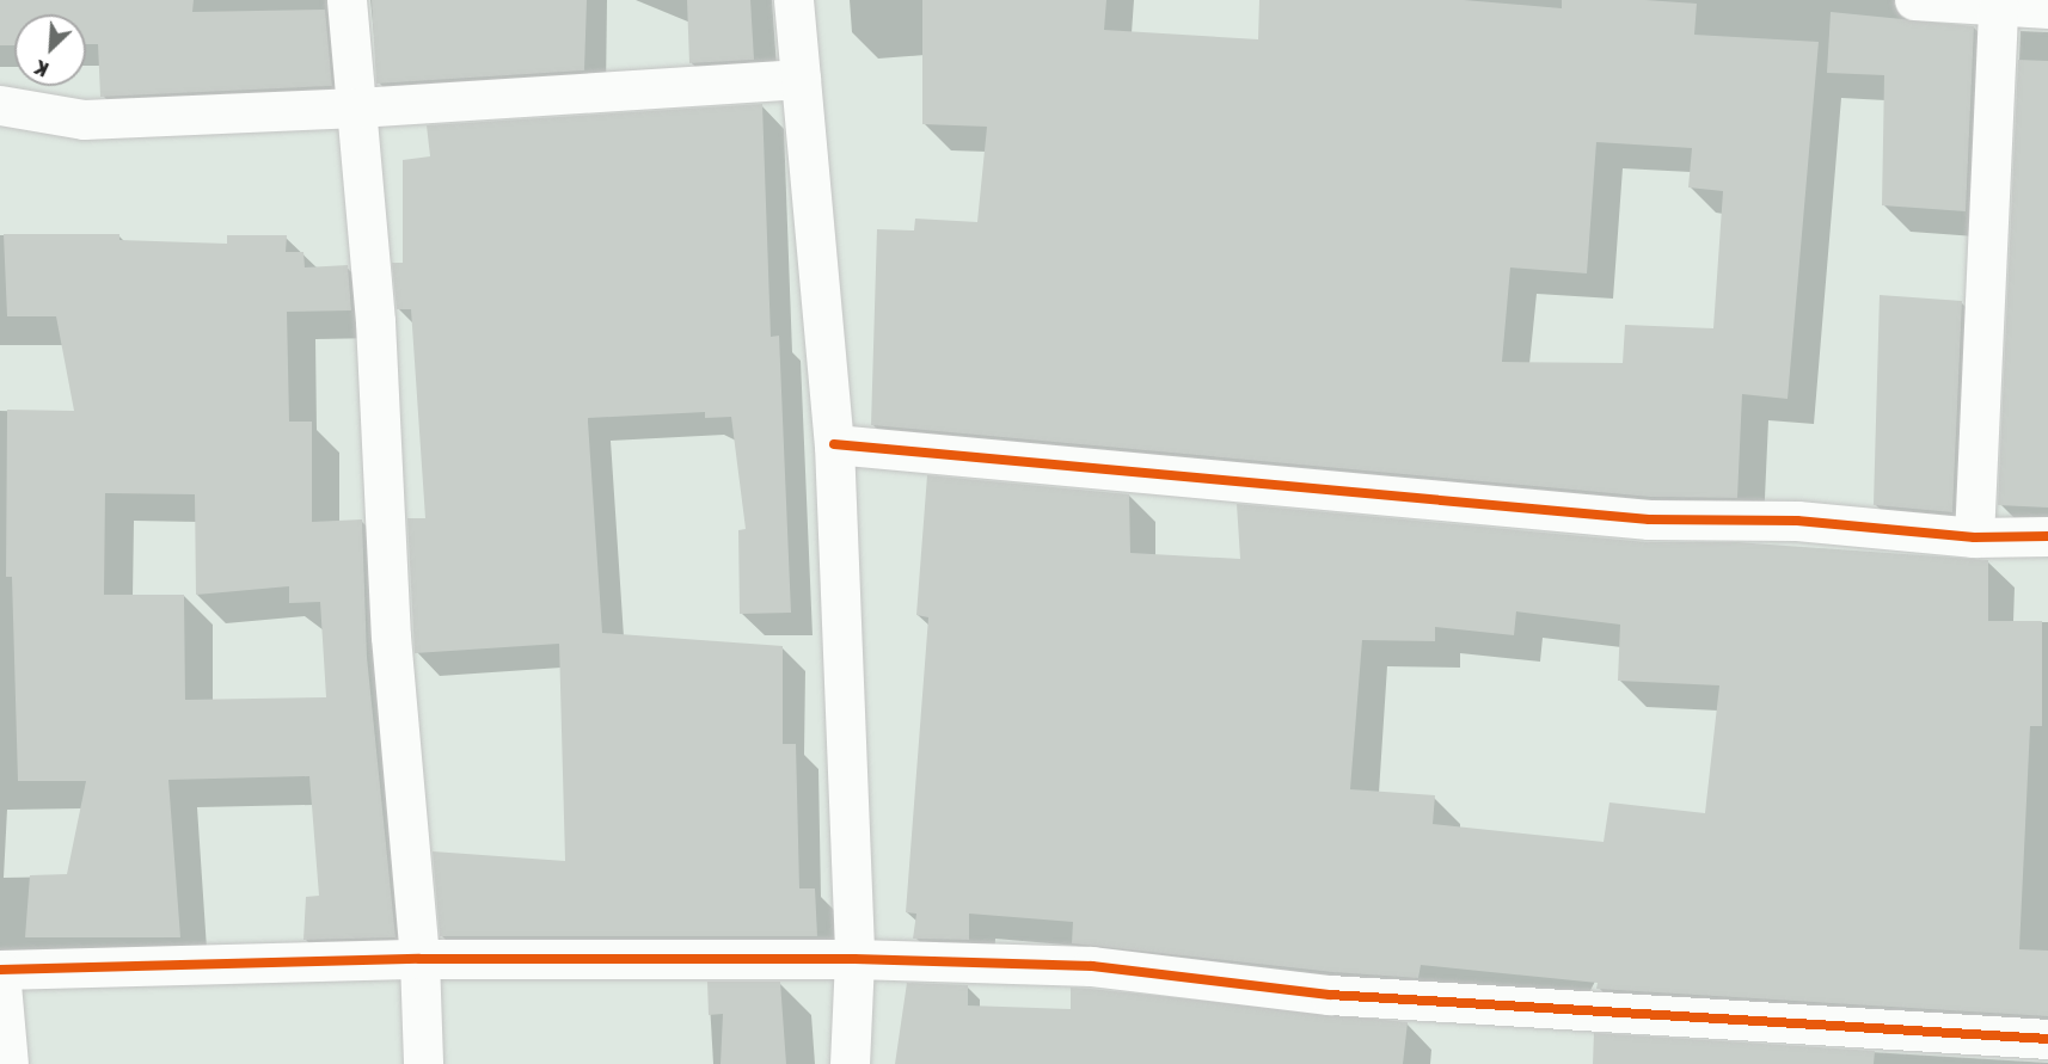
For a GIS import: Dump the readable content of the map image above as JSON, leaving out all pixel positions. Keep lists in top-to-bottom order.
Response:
{
  "north": "bottom left"
}
